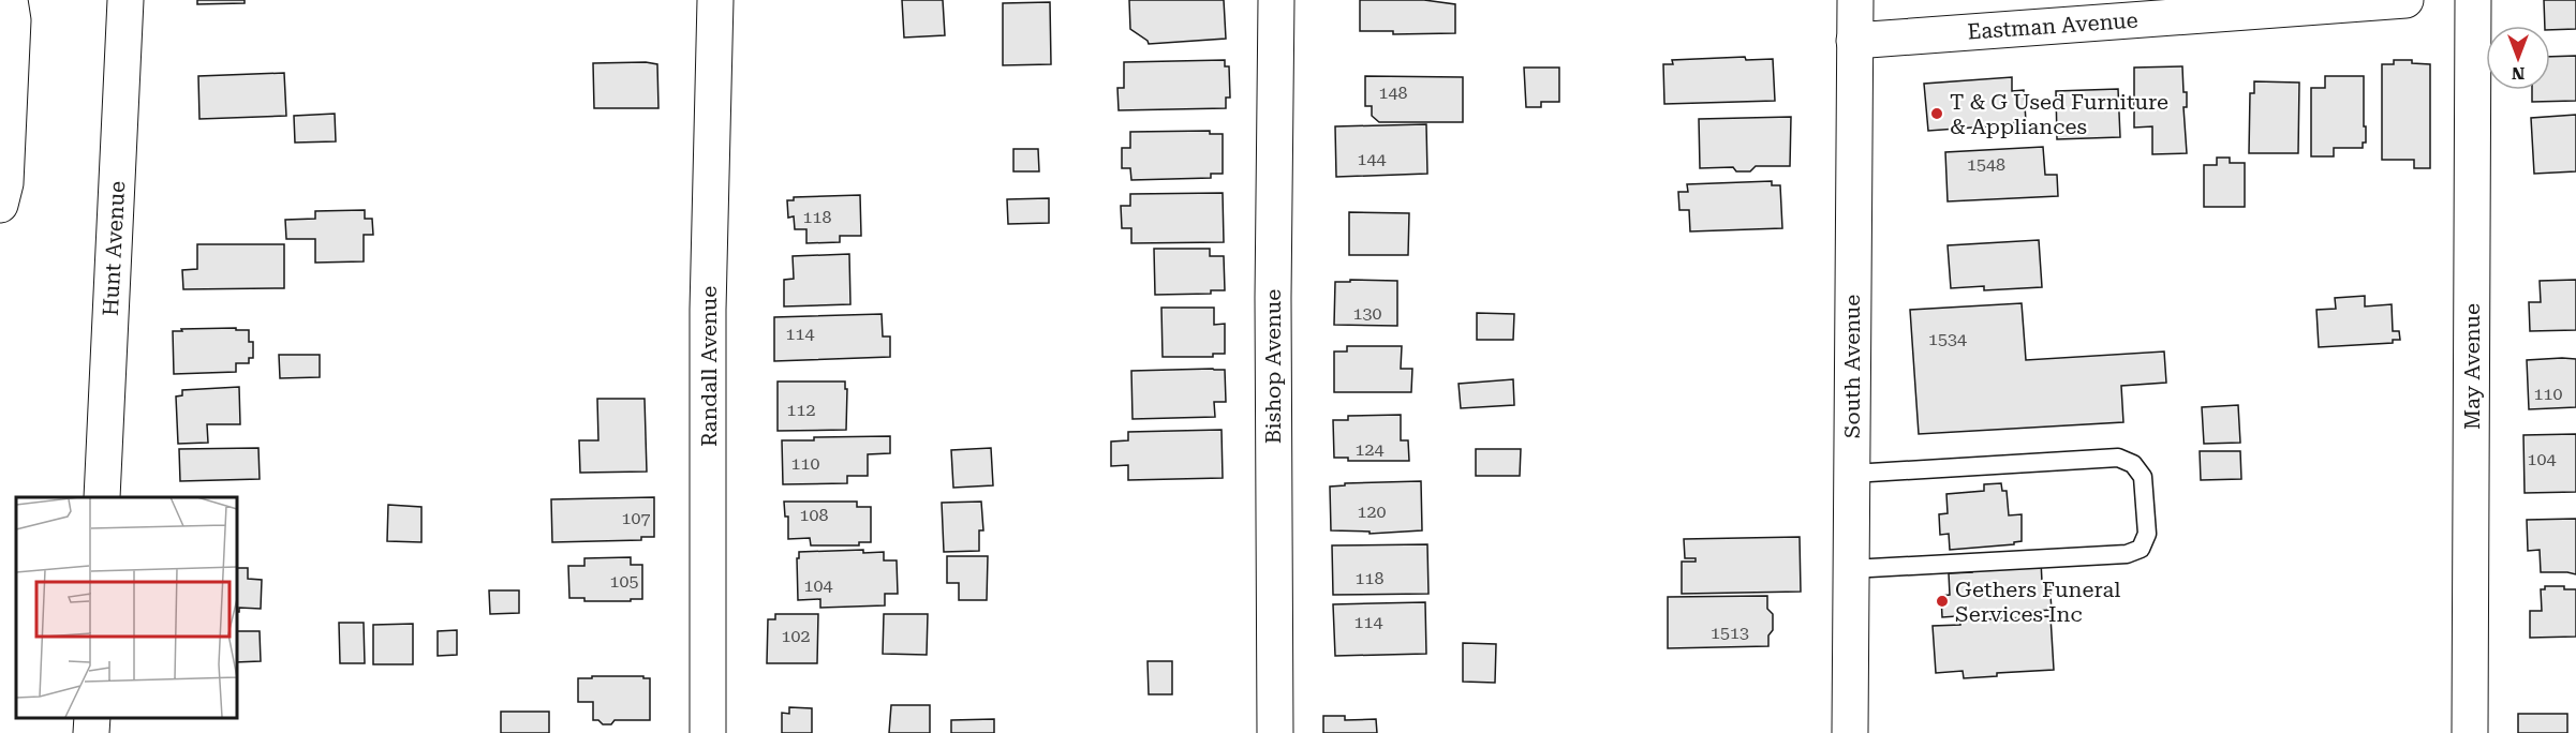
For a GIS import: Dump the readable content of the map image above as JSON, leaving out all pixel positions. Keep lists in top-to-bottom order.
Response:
{
  "streets": {
    "street": [
      "Eastman Avenue",
      "Hunt Avenue",
      "Randall Avenue",
      "Bishop Avenue",
      "South Avenue",
      "May Avenue"
    ]
  },
  "crossings": [
    ["Eastman Avenue", "South Avenue"]
  ],
  "places": ["T & G Used Furniture & Appliances", "Gethers Funeral Services Inc"],
  "house_numbers": [
    "148",
    "144",
    "1548",
    "118",
    "130",
    "114",
    "1534",
    "110",
    "112",
    "124",
    "104",
    "110",
    "120",
    "108",
    "107",
    "118",
    "105",
    "104",
    "114",
    "1513",
    "102"
  ],
  "north": "bottom"
}
